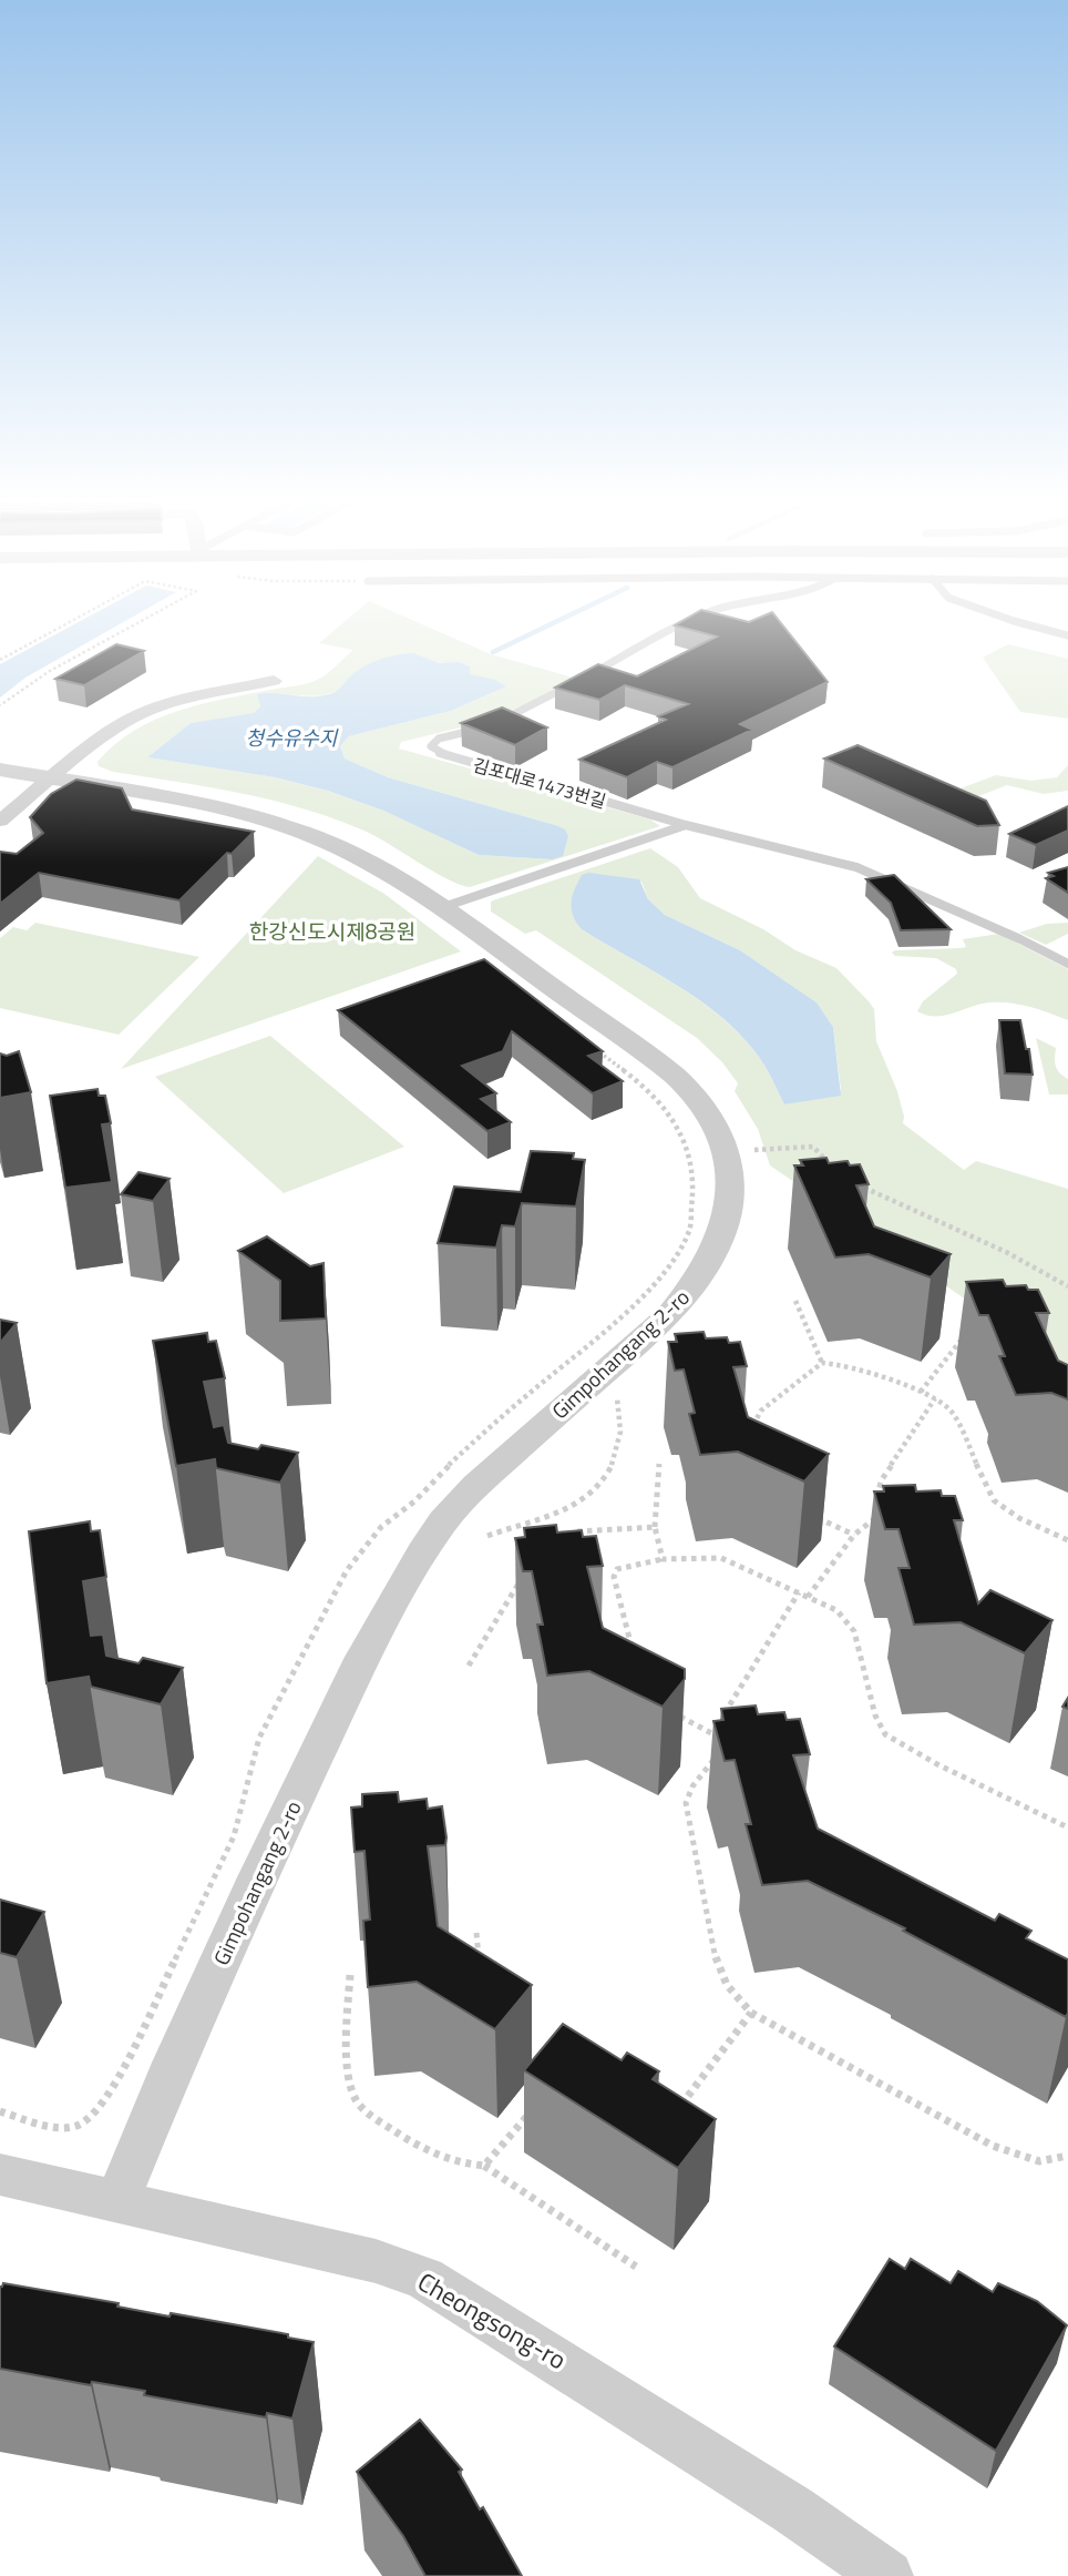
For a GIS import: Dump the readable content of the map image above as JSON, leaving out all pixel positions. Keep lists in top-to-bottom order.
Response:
{
  "streets": {
    "street": ["Gimpohangang 2-ro", "Cheongsong-ro"],
    "lane": ["김포대로1473번길"]
  },
  "crossings": [
    ["Gimpohangang 2-ro", "Cheongsong-ro"]
  ],
  "water": ["청수유수지"],
  "parks": ["한강신도시제8공원"]
}
